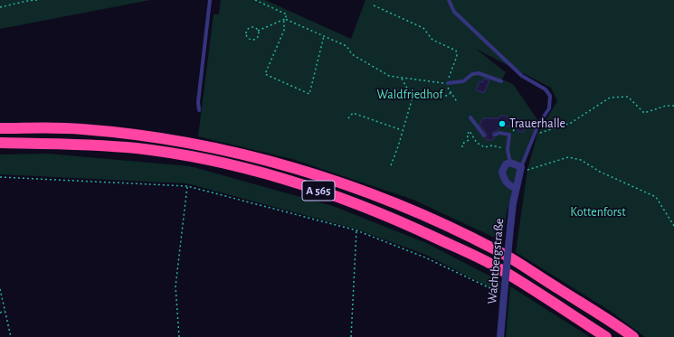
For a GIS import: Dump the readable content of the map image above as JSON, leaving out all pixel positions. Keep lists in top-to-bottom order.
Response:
{
  "streets": {
    "highway": ["A 565"],
    "street": ["Wachtbergstraße"]
  },
  "parks": ["Waldfriedhof", "Kottenforst"],
  "places": ["Trauerhalle"]
}
